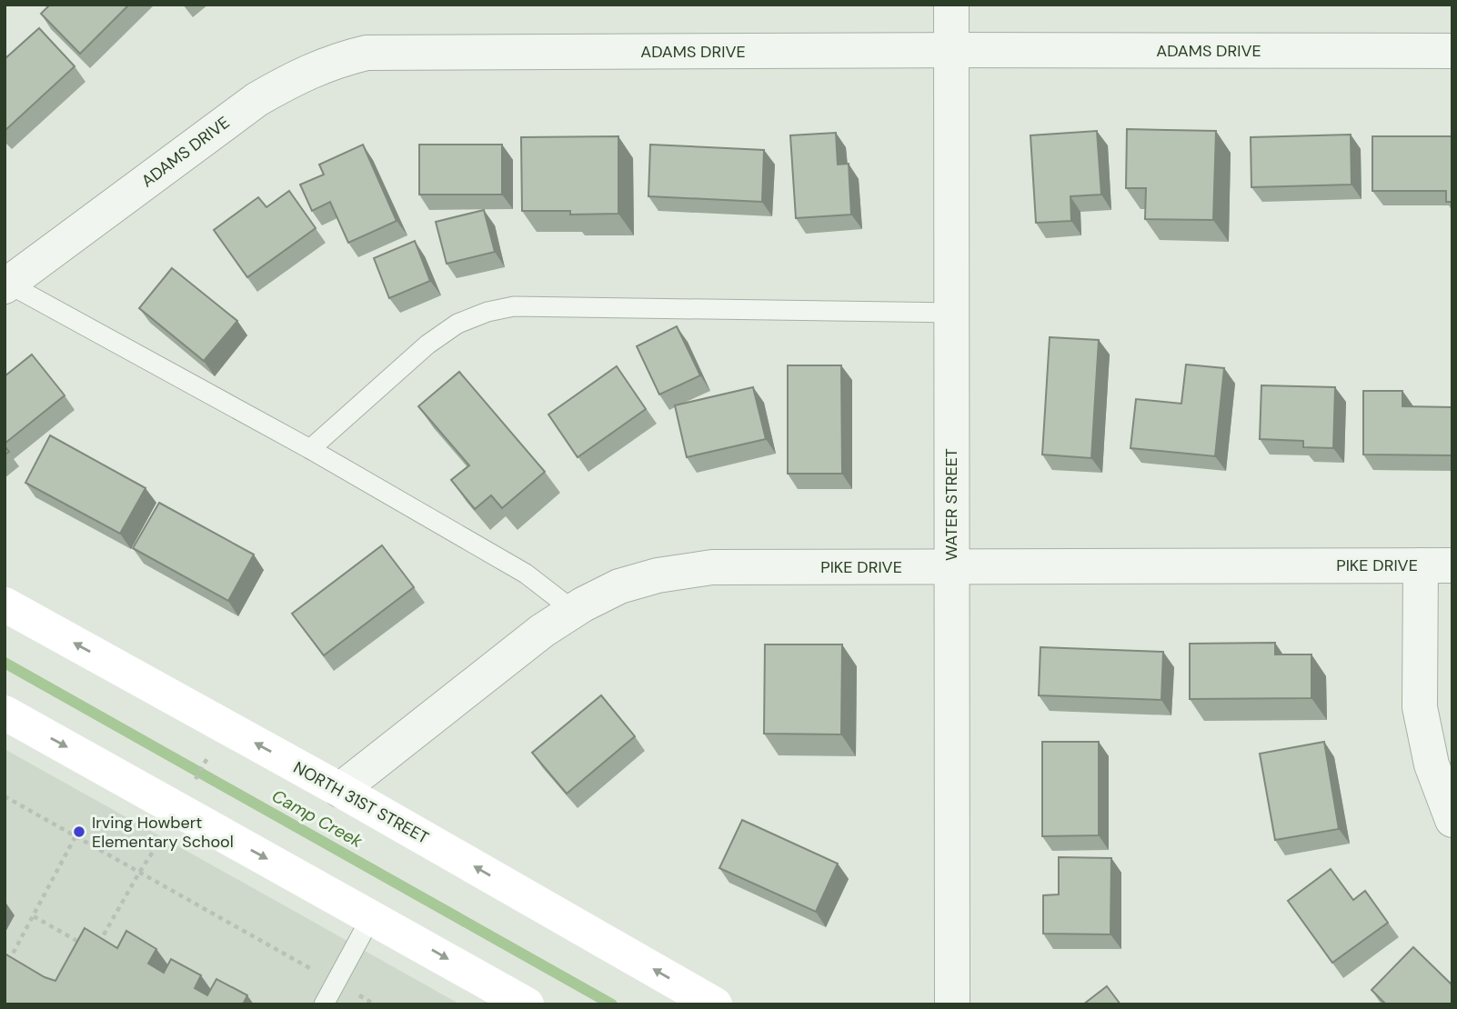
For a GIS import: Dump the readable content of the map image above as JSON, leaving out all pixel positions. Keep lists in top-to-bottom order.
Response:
{
  "streets": {
    "main road": ["NORTH 31ST STREET"],
    "street": ["ADAMS DRIVE", "WATER STREET", "PIKE DRIVE"]
  },
  "crossings": [
    ["ADAMS DRIVE", "WATER STREET"],
    ["WATER STREET", "PIKE DRIVE"],
    ["PIKE DRIVE", "NORTH 31ST STREET"]
  ],
  "water": ["Camp Creek"],
  "places": ["Irving Howbert Elementary School"]
}
